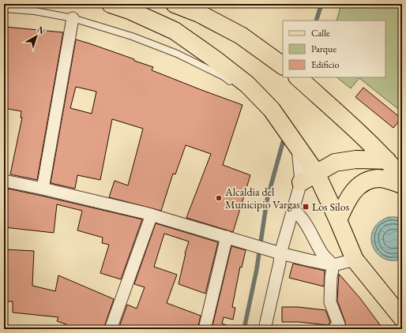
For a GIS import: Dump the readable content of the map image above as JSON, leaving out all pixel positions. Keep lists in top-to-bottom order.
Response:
{
  "places": {
    "other": ["Alcaldia del Municipio Vargas"],
    "transit": ["Los Silos"]
  },
  "legend": ["Calle", "Parque", "Edificio"],
  "north": "top right"
}
